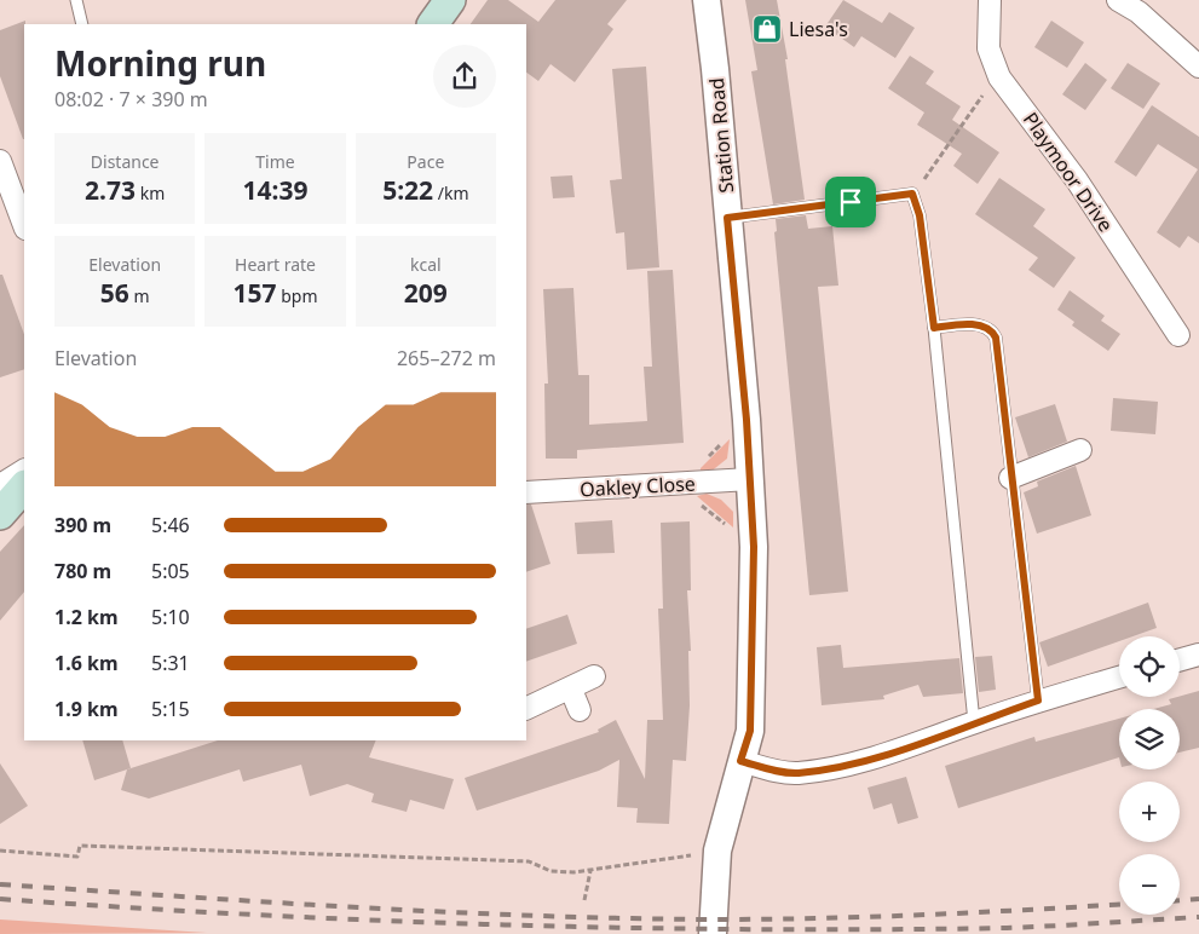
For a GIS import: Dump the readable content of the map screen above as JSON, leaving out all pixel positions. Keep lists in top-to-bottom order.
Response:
{
  "streets": {
    "street": ["Station Road", "Playmoor Drive", "Oakley Close"]
  },
  "crossings": [
    ["Station Road", "Oakley Close"]
  ],
  "places": {
    "shop": ["Liesa's"]
  },
  "page": {
    "heading": ["Morning run", "08:02 · 7 × 390 m"],
    "stats": [
      ["Distance", "2.73 km"],
      ["Time", "14:39"],
      ["Pace", "5:22 /km"],
      ["Elevation", "56 m"],
      ["Heart rate", "157 bpm"],
      ["kcal", "209"]
    ],
    "chart": ["Elevation", "265–272 m"],
    "list": [
      {
        "name": "390 m",
        "note": "5:46"
      },
      {
        "name": "780 m",
        "note": "5:05"
      },
      {
        "name": "1.2 km",
        "note": "5:10"
      },
      {
        "name": "1.6 km",
        "note": "5:31"
      },
      {
        "name": "1.9 km",
        "note": "5:15"
      }
    ],
    "map_buttons": ["+", "−"]
  }
}
